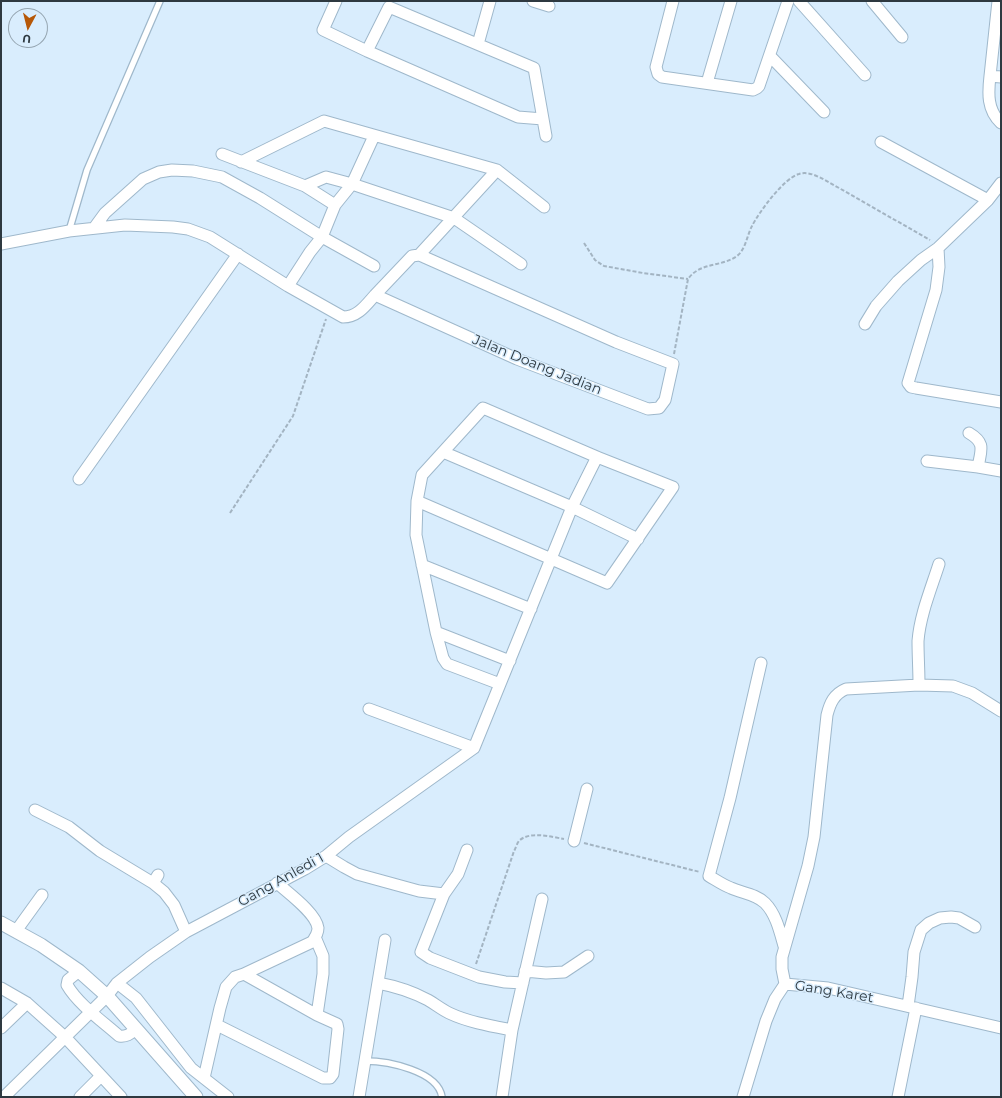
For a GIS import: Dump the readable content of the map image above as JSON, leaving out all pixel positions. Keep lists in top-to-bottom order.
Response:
{
  "streets": {
    "street": ["Jalan Doang Jadian", "Gang Anledi 1", "Gang Karet"]
  },
  "north": "bottom"
}
